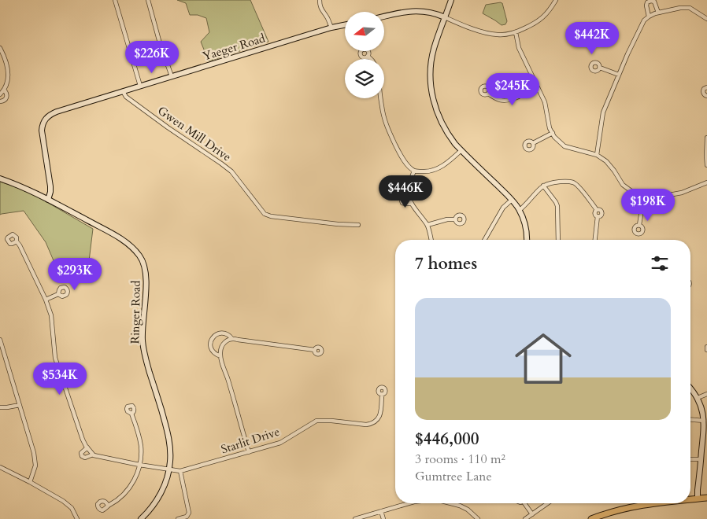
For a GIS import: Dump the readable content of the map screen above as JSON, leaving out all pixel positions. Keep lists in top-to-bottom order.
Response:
{
  "streets": {
    "street": [
      "Yaeger Road",
      "Gwen Mill Drive",
      "Ringer Road",
      "Starlit Drive"
    ]
  },
  "crossings": [
    ["Yaeger Road", "Gwen Mill Drive"],
    ["Yaeger Road", "Ringer Road"],
    ["Ringer Road", "Starlit Drive"]
  ],
  "north": "left",
  "page": {
    "price": [
      "$442K",
      "$226K",
      "$245K",
      "$446K",
      "$198K",
      "$293K",
      "$534K"
    ],
    "heading": "7 homes",
    "list": [
      {
        "name": "$446,000",
        "note": "3 rooms · 110 m² · Gumtree Lane"
      }
    ]
  }
}
